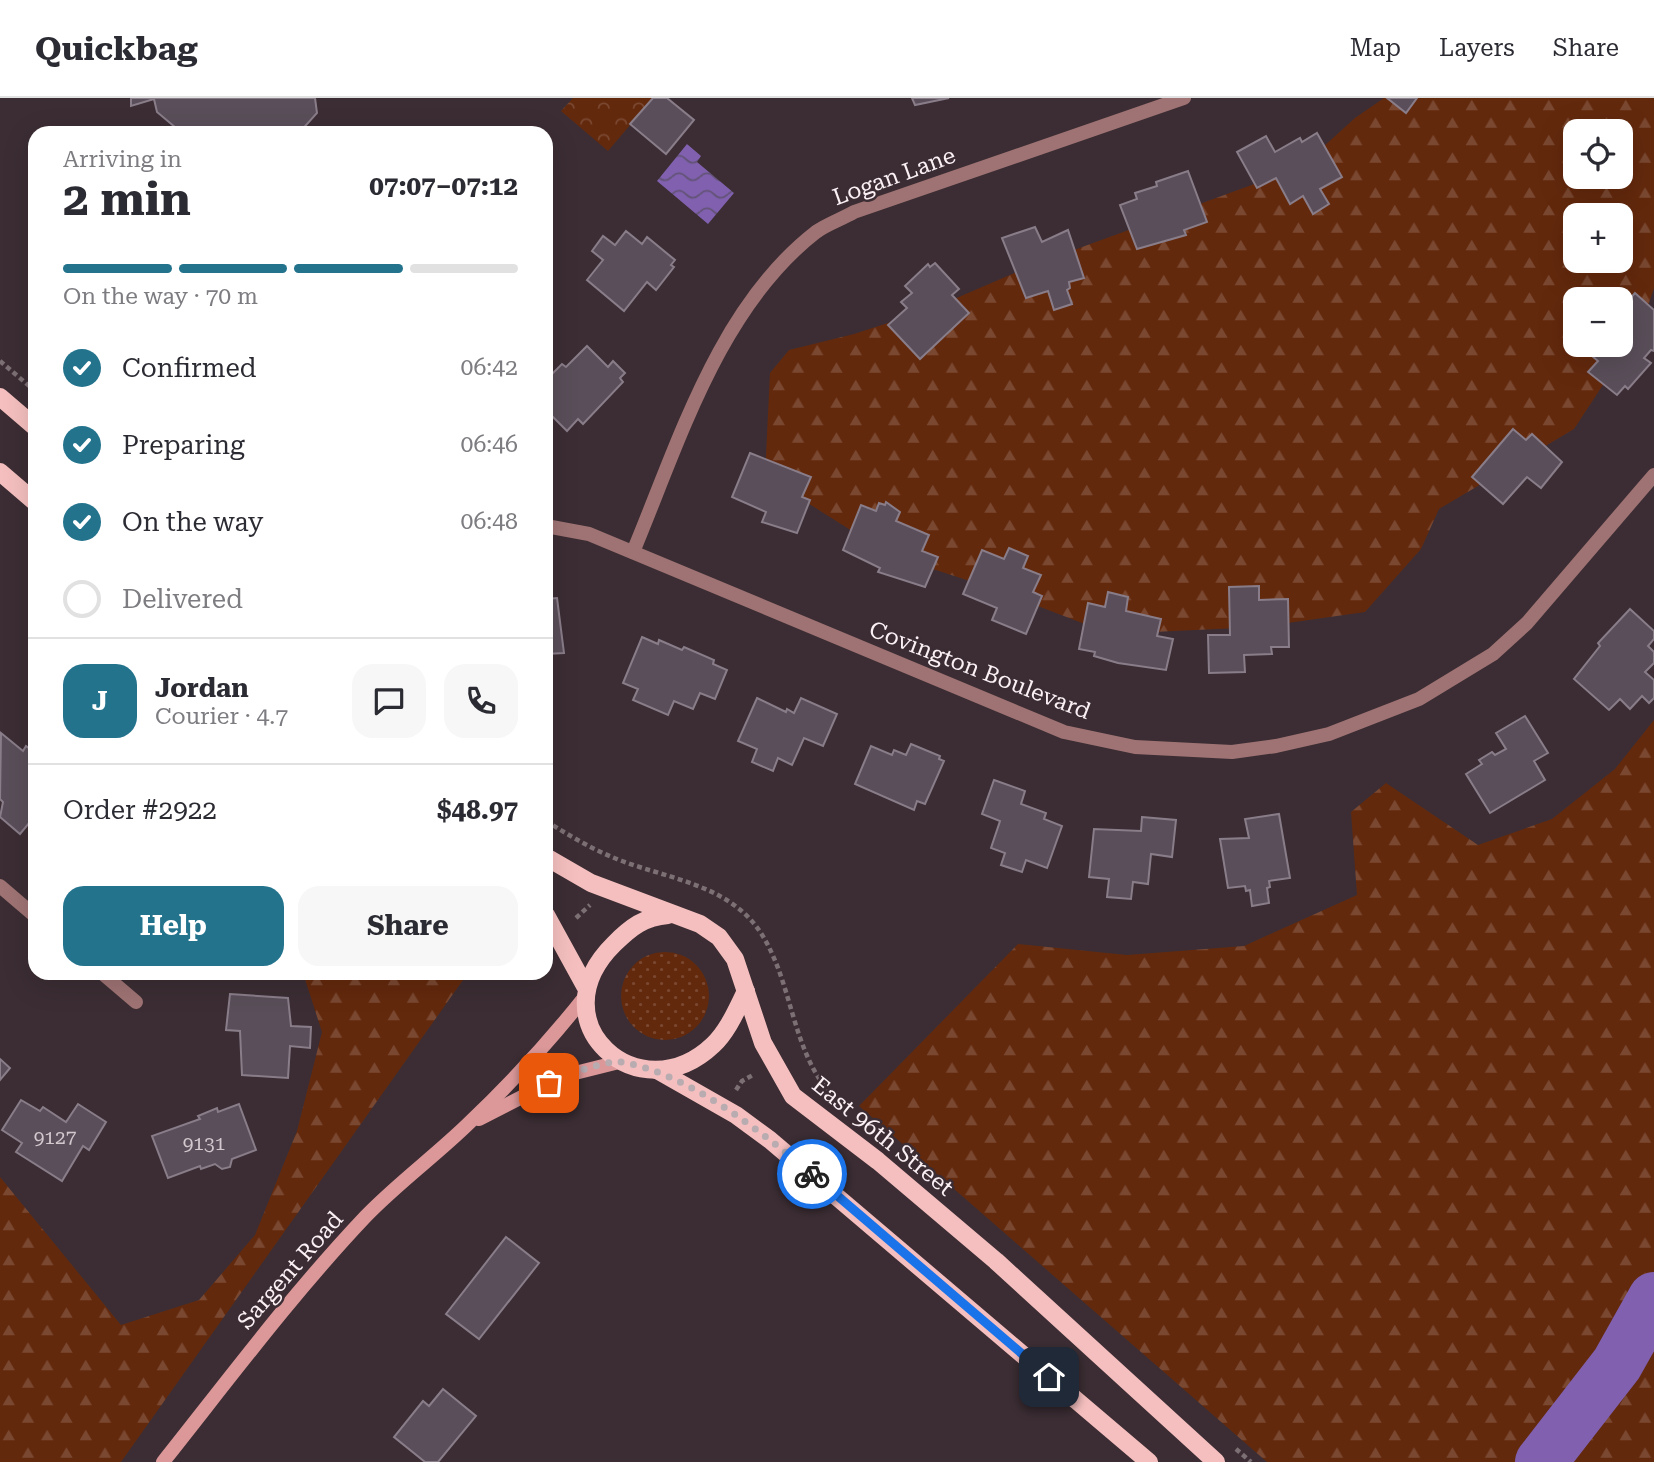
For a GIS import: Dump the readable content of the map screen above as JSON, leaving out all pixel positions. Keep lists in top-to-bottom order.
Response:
{
  "streets": {
    "main road": ["East 96th Street"],
    "street": ["Logan Lane", "Covington Boulevard", "Sargent Road"]
  },
  "crossings": [
    ["Logan Lane", "Covington Boulevard"],
    ["East 96th Street", "Sargent Road"]
  ],
  "house_numbers": ["9127", "9131"],
  "page": {
    "header": "Quickbag",
    "nav": ["Map", "Layers", "Share"],
    "map_buttons": ["+", "−"],
    "heading": ["2 min", "Arriving in", "07:07–07:12"],
    "panel": [
      "Jordan",
      "Courier · 4.7",
      "Order #2922",
      "$48.97"
    ],
    "bar": "On the way · 70 m",
    "list": [
      ["Confirmed", "06:42"],
      ["Preparing", "06:46"],
      ["On the way", "06:48"],
      "Delivered"
    ],
    "round": "J",
    "buttons": ["Help", "Share"]
  }
}
